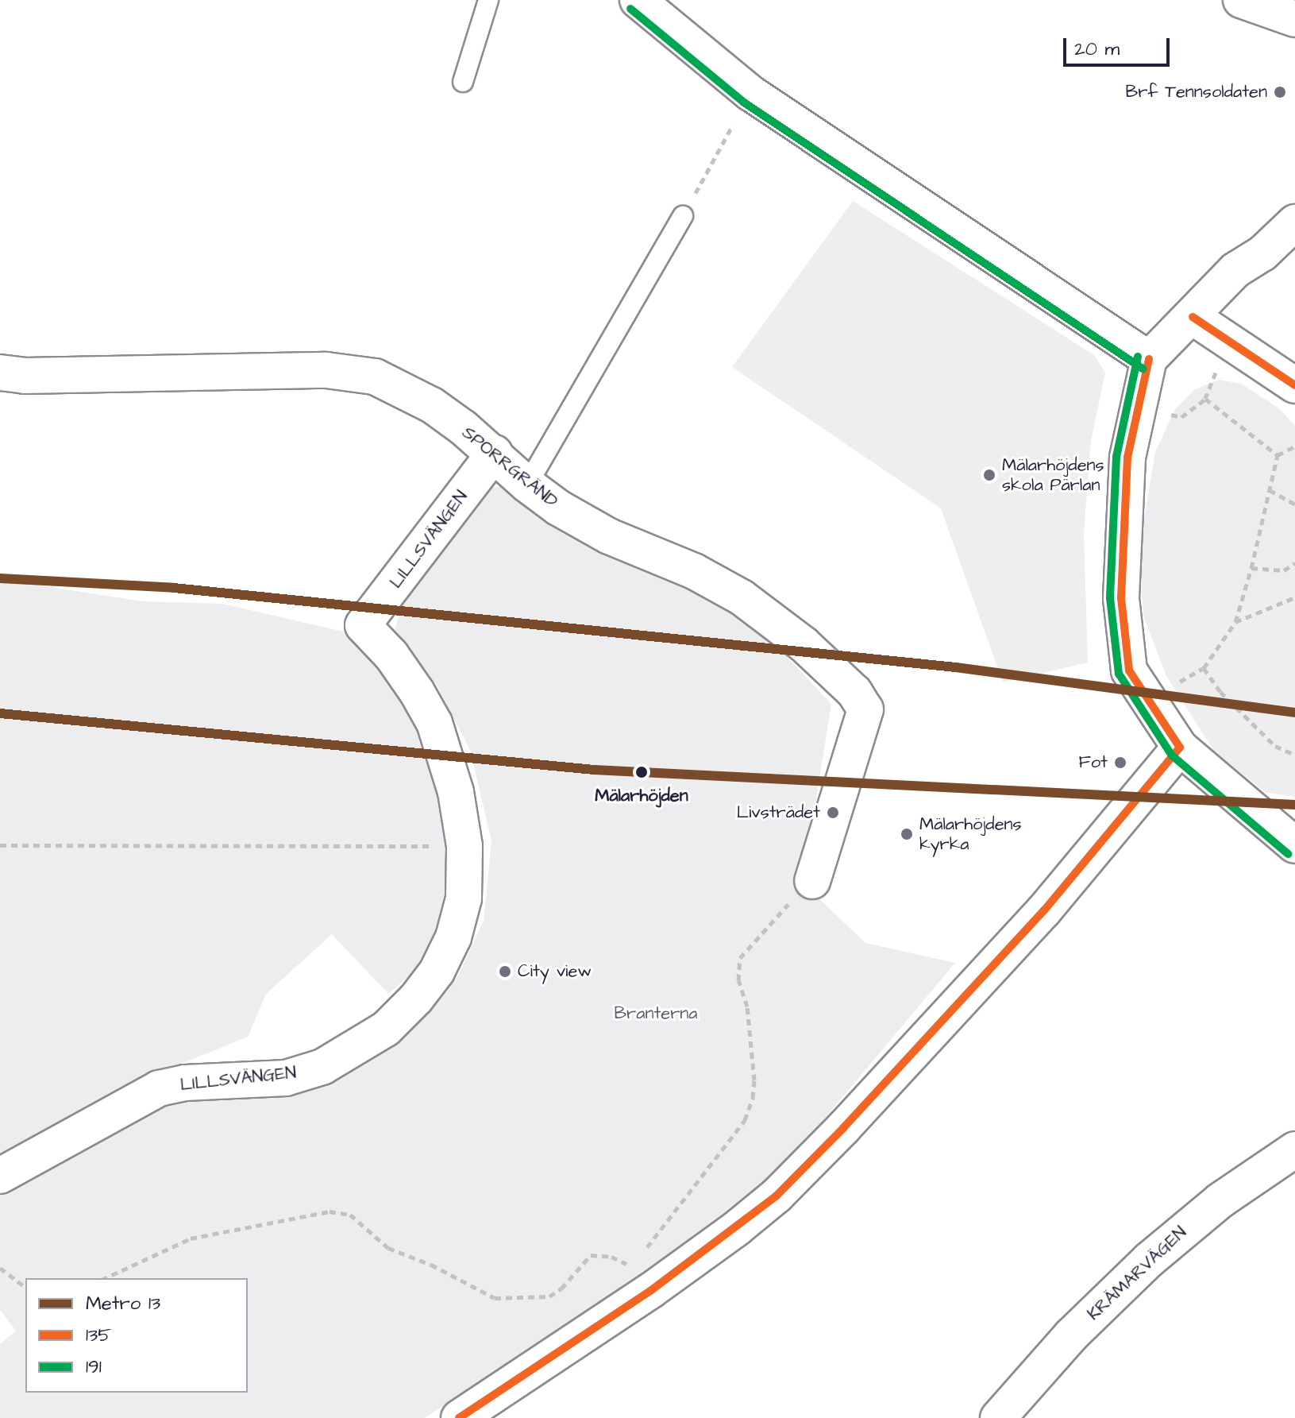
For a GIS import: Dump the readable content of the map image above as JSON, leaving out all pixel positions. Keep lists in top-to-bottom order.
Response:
{
  "streets": {
    "street": ["SPORRGRÄND", "LILLSVÄNGEN", "KRÄMARVÄGEN"]
  },
  "crossings": [
    ["SPORRGRÄND", "LILLSVÄNGEN"]
  ],
  "parks": ["Branterna"],
  "places": [
    "Brf Tennsoldaten",
    "Mälarhöjdens skola Pärlan",
    "Fot",
    "Mälarhöjden",
    "Livsträdet",
    "Mälarhöjdens kyrka",
    "City view"
  ],
  "lines": ["transit line 191", "transit line 135", "metro line 13"],
  "legend": ["Metro 13", "135", "191"],
  "scale_bar": "20 m"
}
